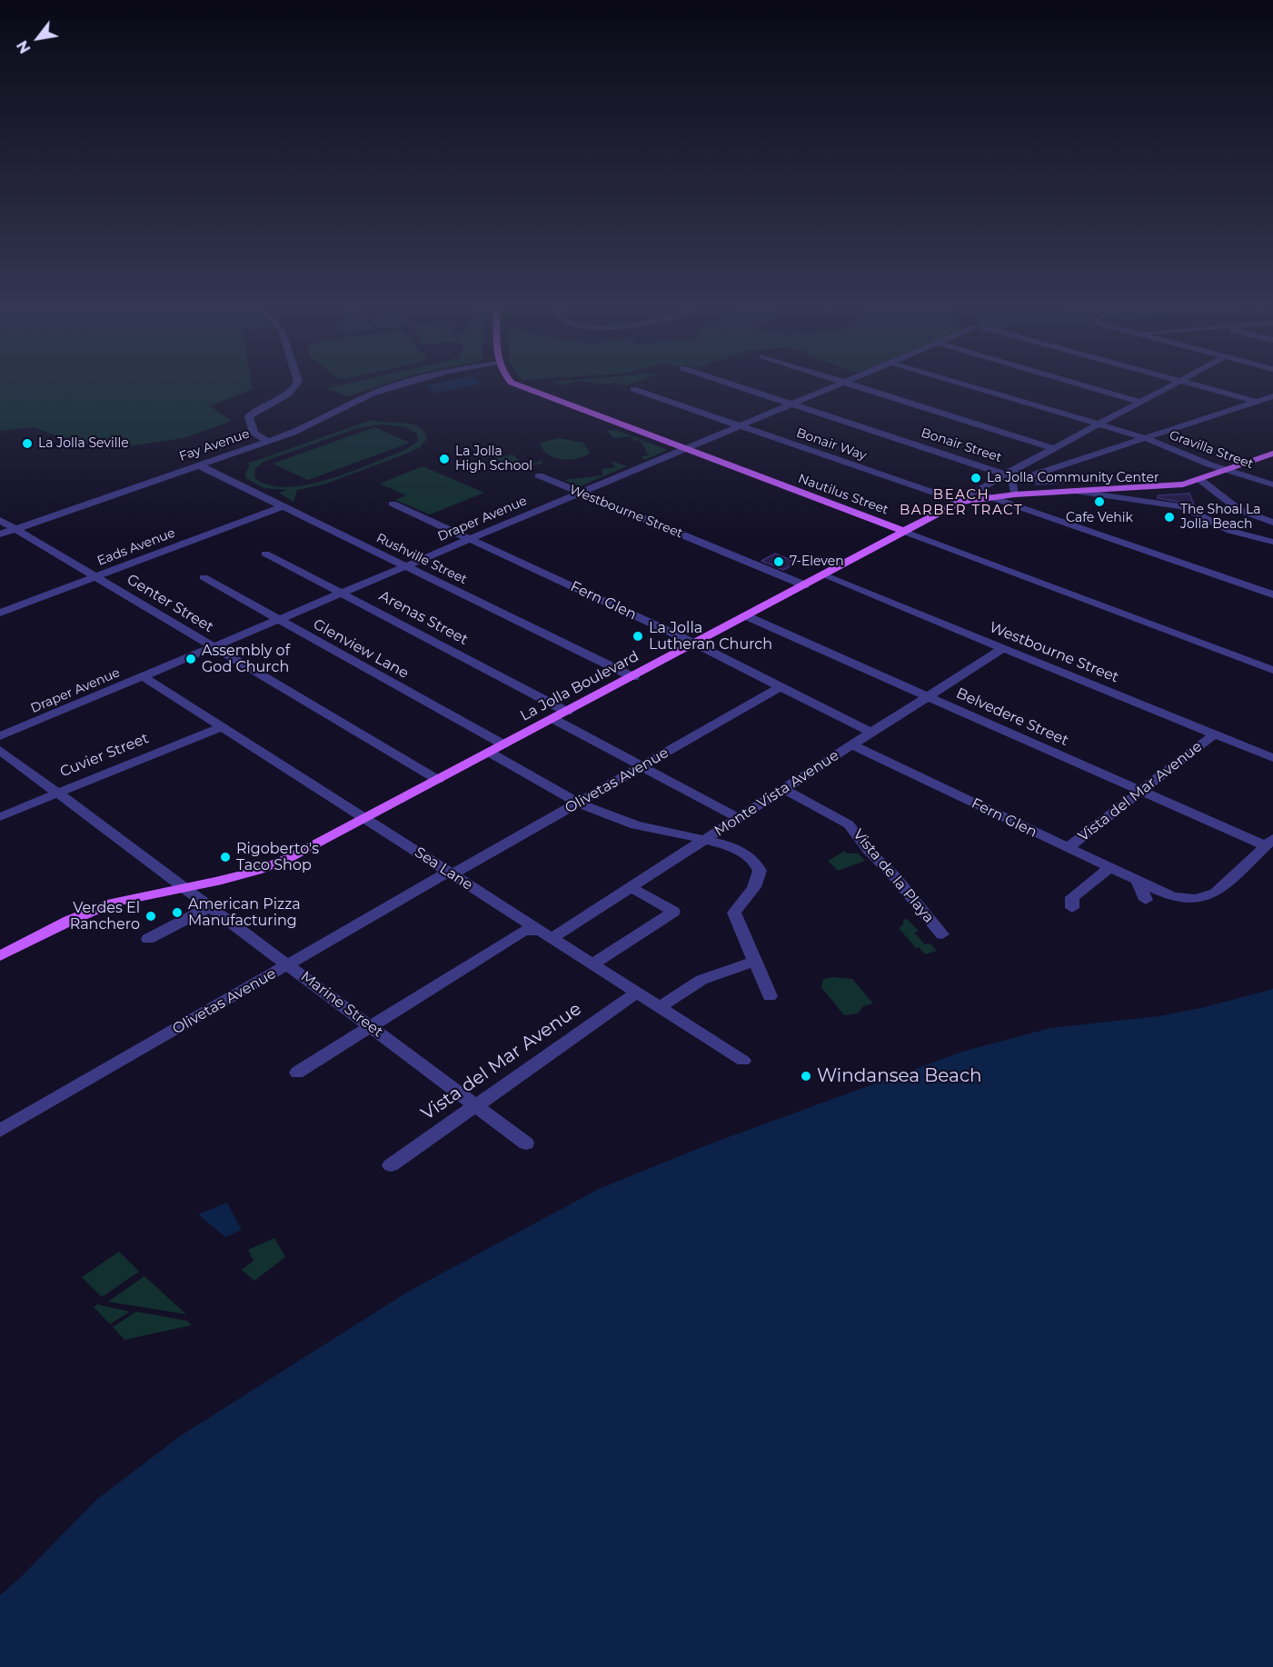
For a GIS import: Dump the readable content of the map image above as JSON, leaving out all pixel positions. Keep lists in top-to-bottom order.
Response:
{
  "streets": {
    "main road": ["Nautilus Street", "La Jolla Boulevard"],
    "street": [
      "Bonair Way",
      "Fay Avenue",
      "Bonair Street",
      "Gravilla Street",
      "Westbourne Street",
      "Draper Avenue",
      "Eads Avenue",
      "Rushville Street",
      "Fern Glen",
      "Genter Street",
      "Arenas Street",
      "Glenview Lane",
      "Belvedere Street",
      "Cuvier Street",
      "Olivetas Avenue",
      "Vista del Mar Avenue",
      "Monte Vista Avenue",
      "Sea Lane",
      "Vista de la Playa",
      "Marine Street"
    ]
  },
  "crossings": [
    ["Bonair Way", "Draper Avenue"],
    ["Bonair Way", "La Jolla Boulevard"],
    ["Fay Avenue", "Rushville Street"],
    ["Fay Avenue", "Genter Street"],
    ["Bonair Street", "Draper Avenue"],
    ["Gravilla Street", "La Jolla Boulevard"],
    ["Nautilus Street", "Draper Avenue"],
    ["Nautilus Street", "La Jolla Boulevard"],
    ["Westbourne Street", "Draper Avenue"],
    ["Westbourne Street", "La Jolla Boulevard"],
    ["Westbourne Street", "Vista del Mar Avenue"],
    ["Westbourne Street", "Monte Vista Avenue"],
    ["Draper Avenue", "Rushville Street"],
    ["Draper Avenue", "Fern Glen"],
    ["Draper Avenue", "Genter Street"],
    ["Draper Avenue", "Arenas Street"],
    ["Draper Avenue", "Glenview Lane"],
    ["Draper Avenue", "Sea Lane"],
    ["Eads Avenue", "Rushville Street"],
    ["Eads Avenue", "Genter Street"],
    ["Rushville Street", "La Jolla Boulevard"],
    ["Fern Glen", "La Jolla Boulevard"],
    ["Fern Glen", "Belvedere Street"],
    ["Fern Glen", "Olivetas Avenue"],
    ["Fern Glen", "Vista del Mar Avenue"],
    ["Fern Glen", "Monte Vista Avenue"],
    ["Genter Street", "La Jolla Boulevard"],
    ["Arenas Street", "La Jolla Boulevard"],
    ["Glenview Lane", "La Jolla Boulevard"],
    ["La Jolla Boulevard", "Belvedere Street"],
    ["La Jolla Boulevard", "Sea Lane"],
    ["La Jolla Boulevard", "Marine Street"],
    ["Belvedere Street", "Vista del Mar Avenue"],
    ["Belvedere Street", "Monte Vista Avenue"],
    ["Cuvier Street", "Sea Lane"],
    ["Cuvier Street", "Marine Street"],
    ["Olivetas Avenue", "Sea Lane"],
    ["Olivetas Avenue", "Marine Street"],
    ["Vista del Mar Avenue", "Sea Lane"],
    ["Vista del Mar Avenue", "Marine Street"],
    ["Monte Vista Avenue", "Sea Lane"],
    ["Monte Vista Avenue", "Vista de la Playa"],
    ["Monte Vista Avenue", "Marine Street"]
  ],
  "districts": ["BEACH BARBER TRACT"],
  "places": [
    "La Jolla Seville",
    "La Jolla High School",
    "La Jolla Community Center",
    "Cafe Vehik",
    "The Shoal La Jolla Beach",
    "7-Eleven",
    "La Jolla Lutheran Church",
    "Assembly of God Church",
    "Rigoberto's Taco Shop",
    "American Pizza Manufacturing",
    "Verdes El Ranchero",
    "Windansea Beach"
  ],
  "north": "bottom left"
}
